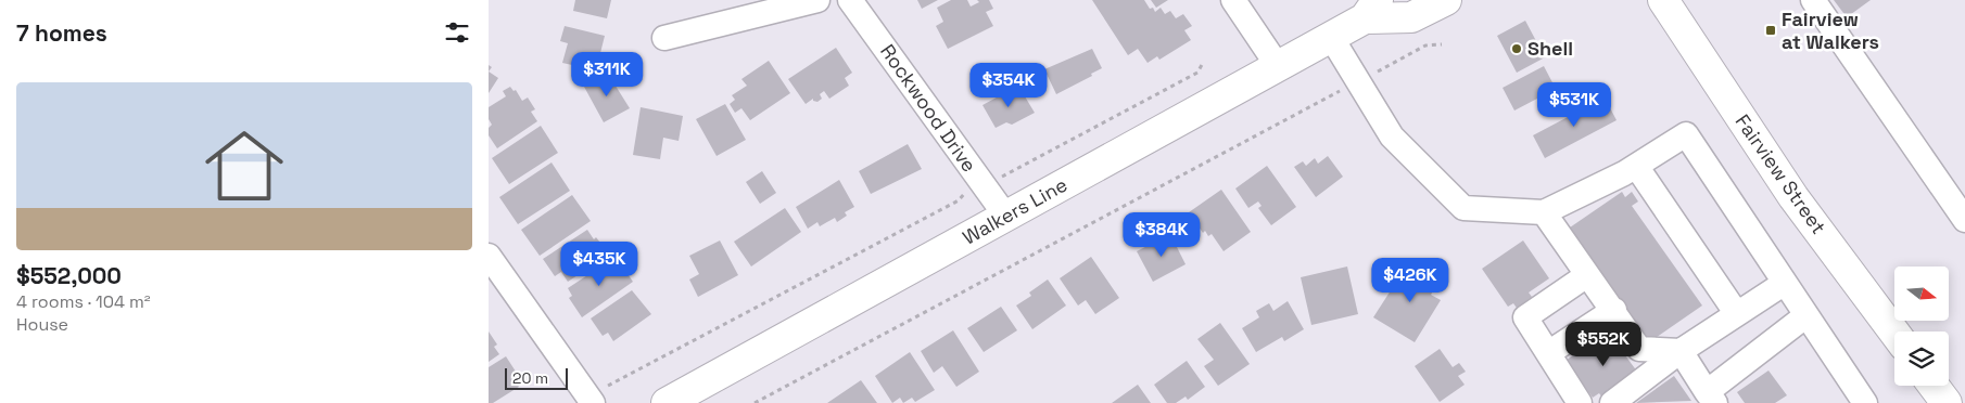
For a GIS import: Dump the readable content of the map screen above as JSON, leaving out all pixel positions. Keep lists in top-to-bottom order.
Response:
{
  "streets": {
    "main road": ["Fairview Street", "Walkers Line"],
    "street": ["Rockwood Drive"]
  },
  "crossings": [
    ["Rockwood Drive", "Walkers Line"]
  ],
  "places": {
    "transit": ["Fairview at Walkers"],
    "other": ["Shell"]
  },
  "scale_bar": "20 m",
  "north": "right",
  "page": {
    "heading": "7 homes",
    "price": [
      "$311K",
      "$354K",
      "$531K",
      "$384K",
      "$435K",
      "$426K",
      "$552K"
    ],
    "list": [
      {
        "name": "$552,000",
        "note": "4 rooms · 104 m² · House"
      }
    ],
    "scale": "20 m"
  }
}
